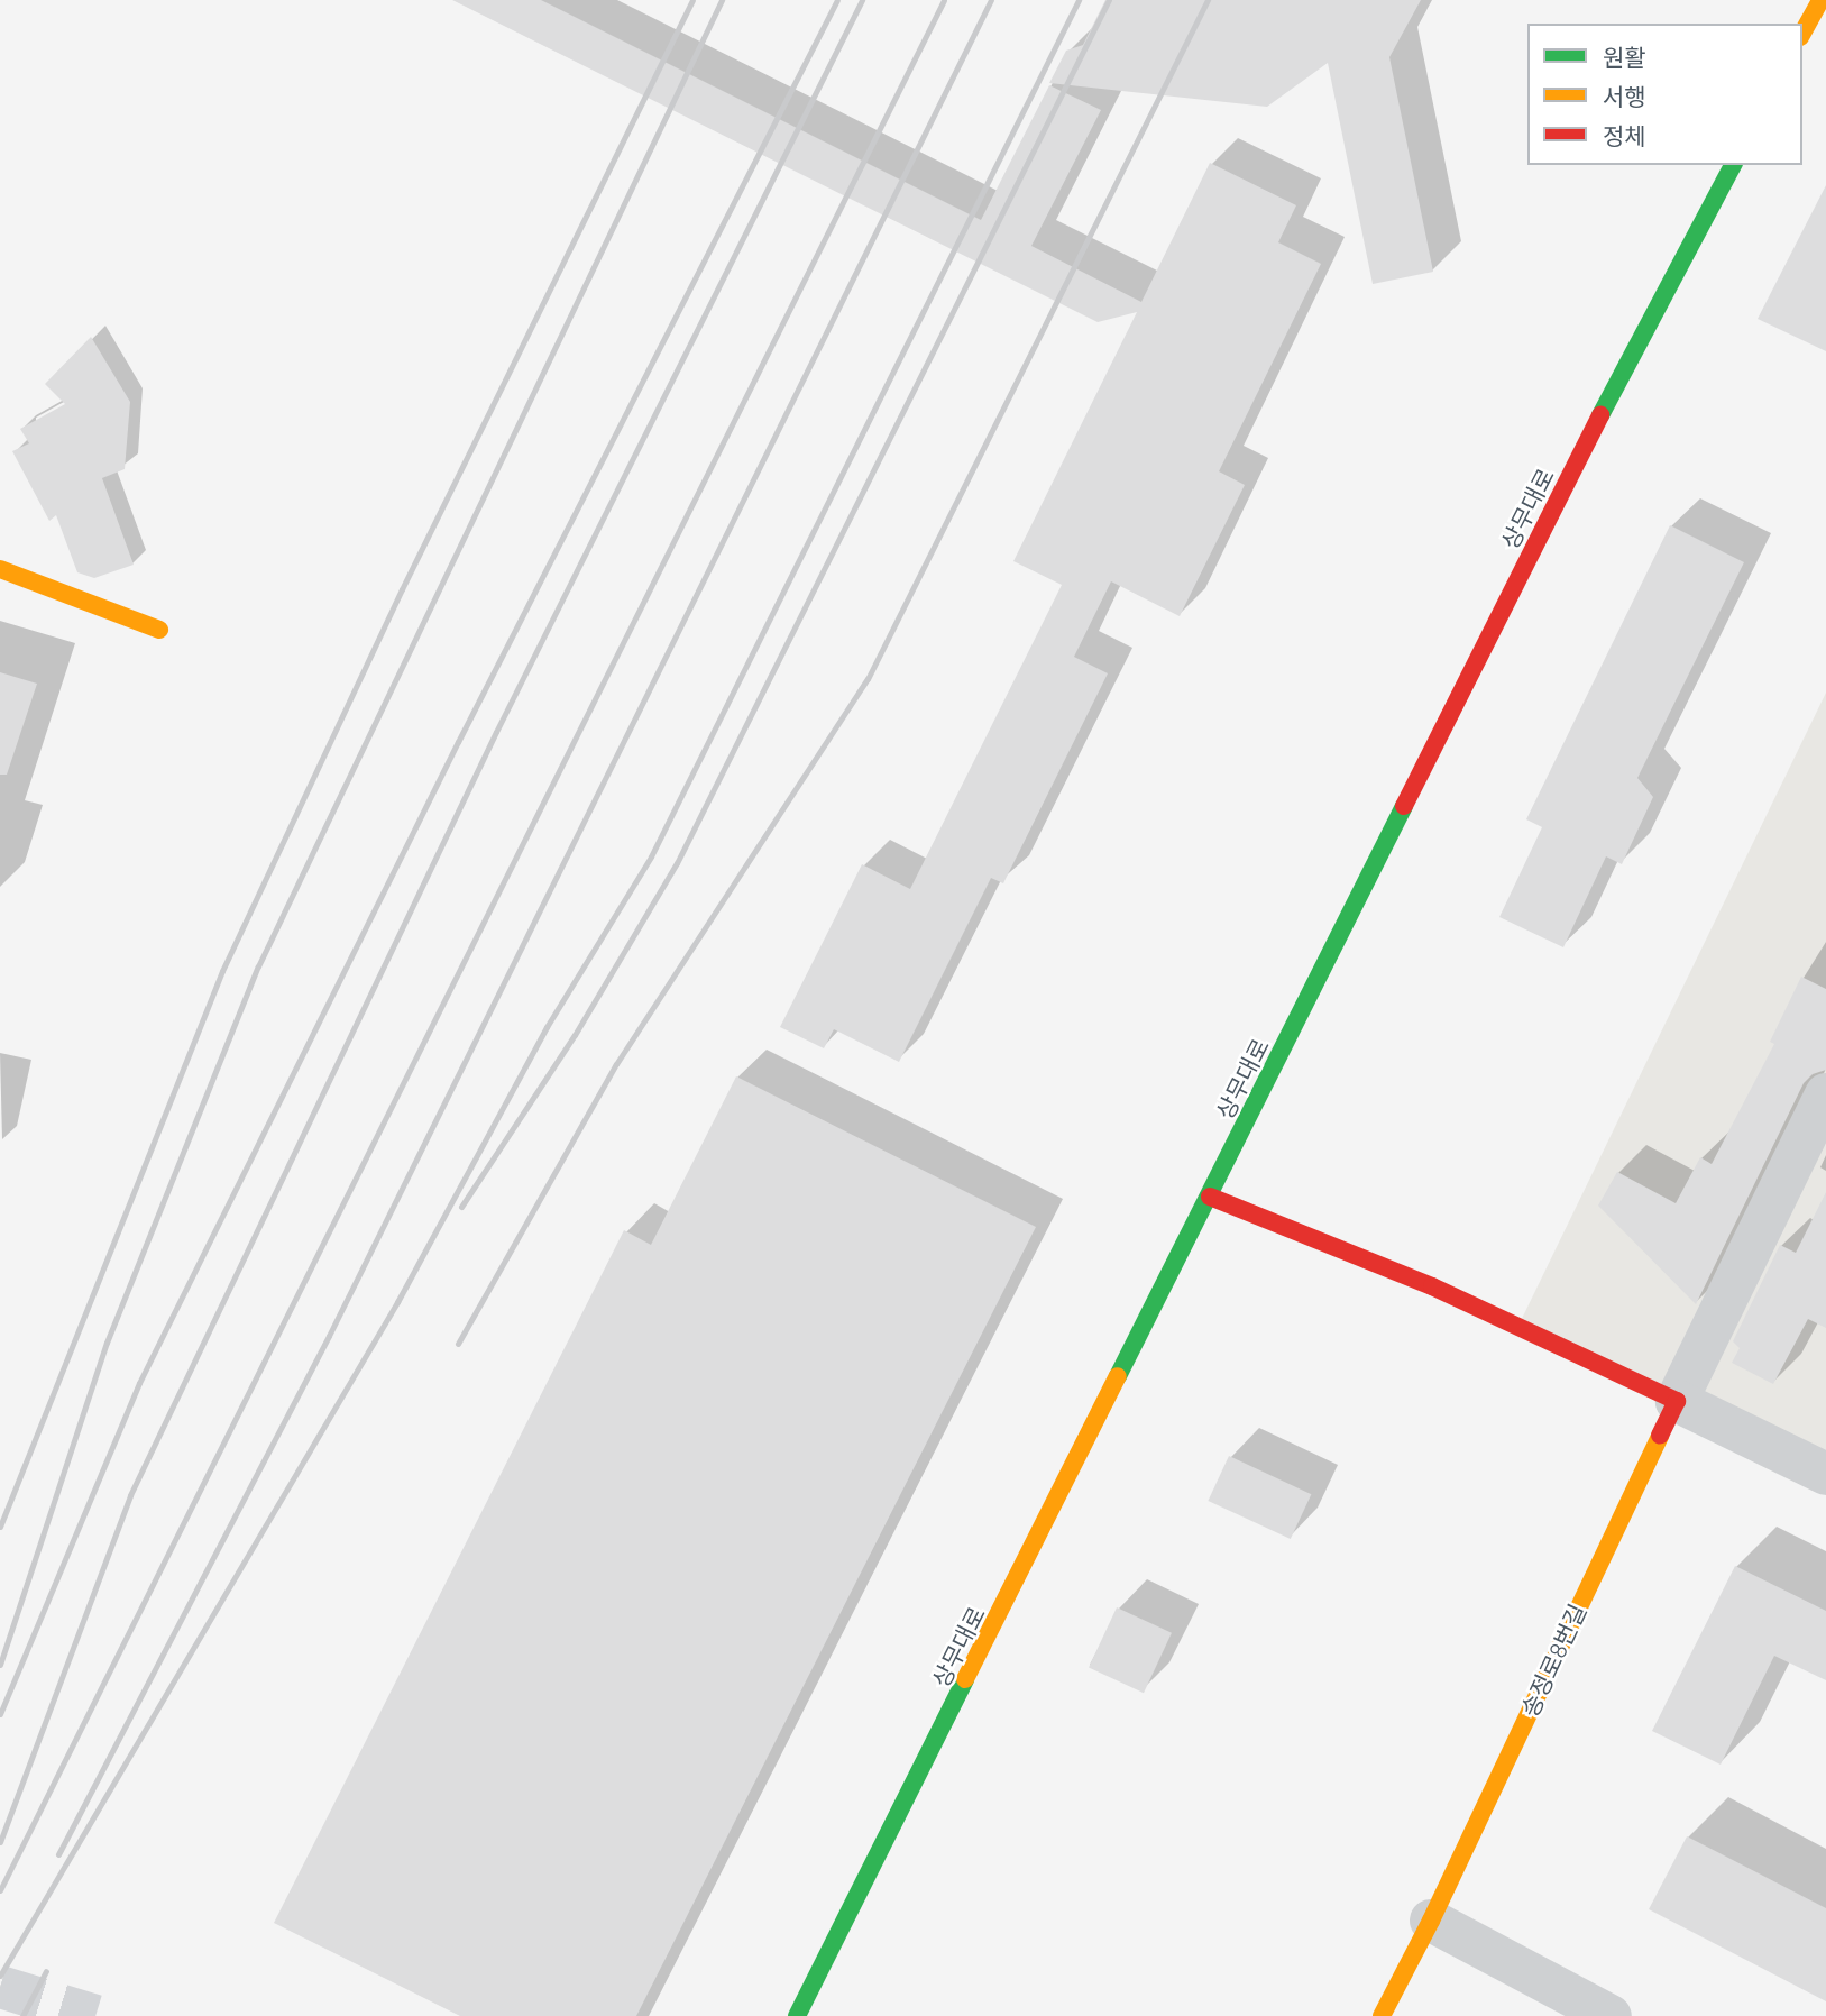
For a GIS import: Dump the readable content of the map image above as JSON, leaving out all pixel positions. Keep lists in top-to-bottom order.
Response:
{
  "streets": {
    "main road": ["상무대로", "송정로8번길"]
  },
  "legend": ["원활", "서행", "정체"]
}
